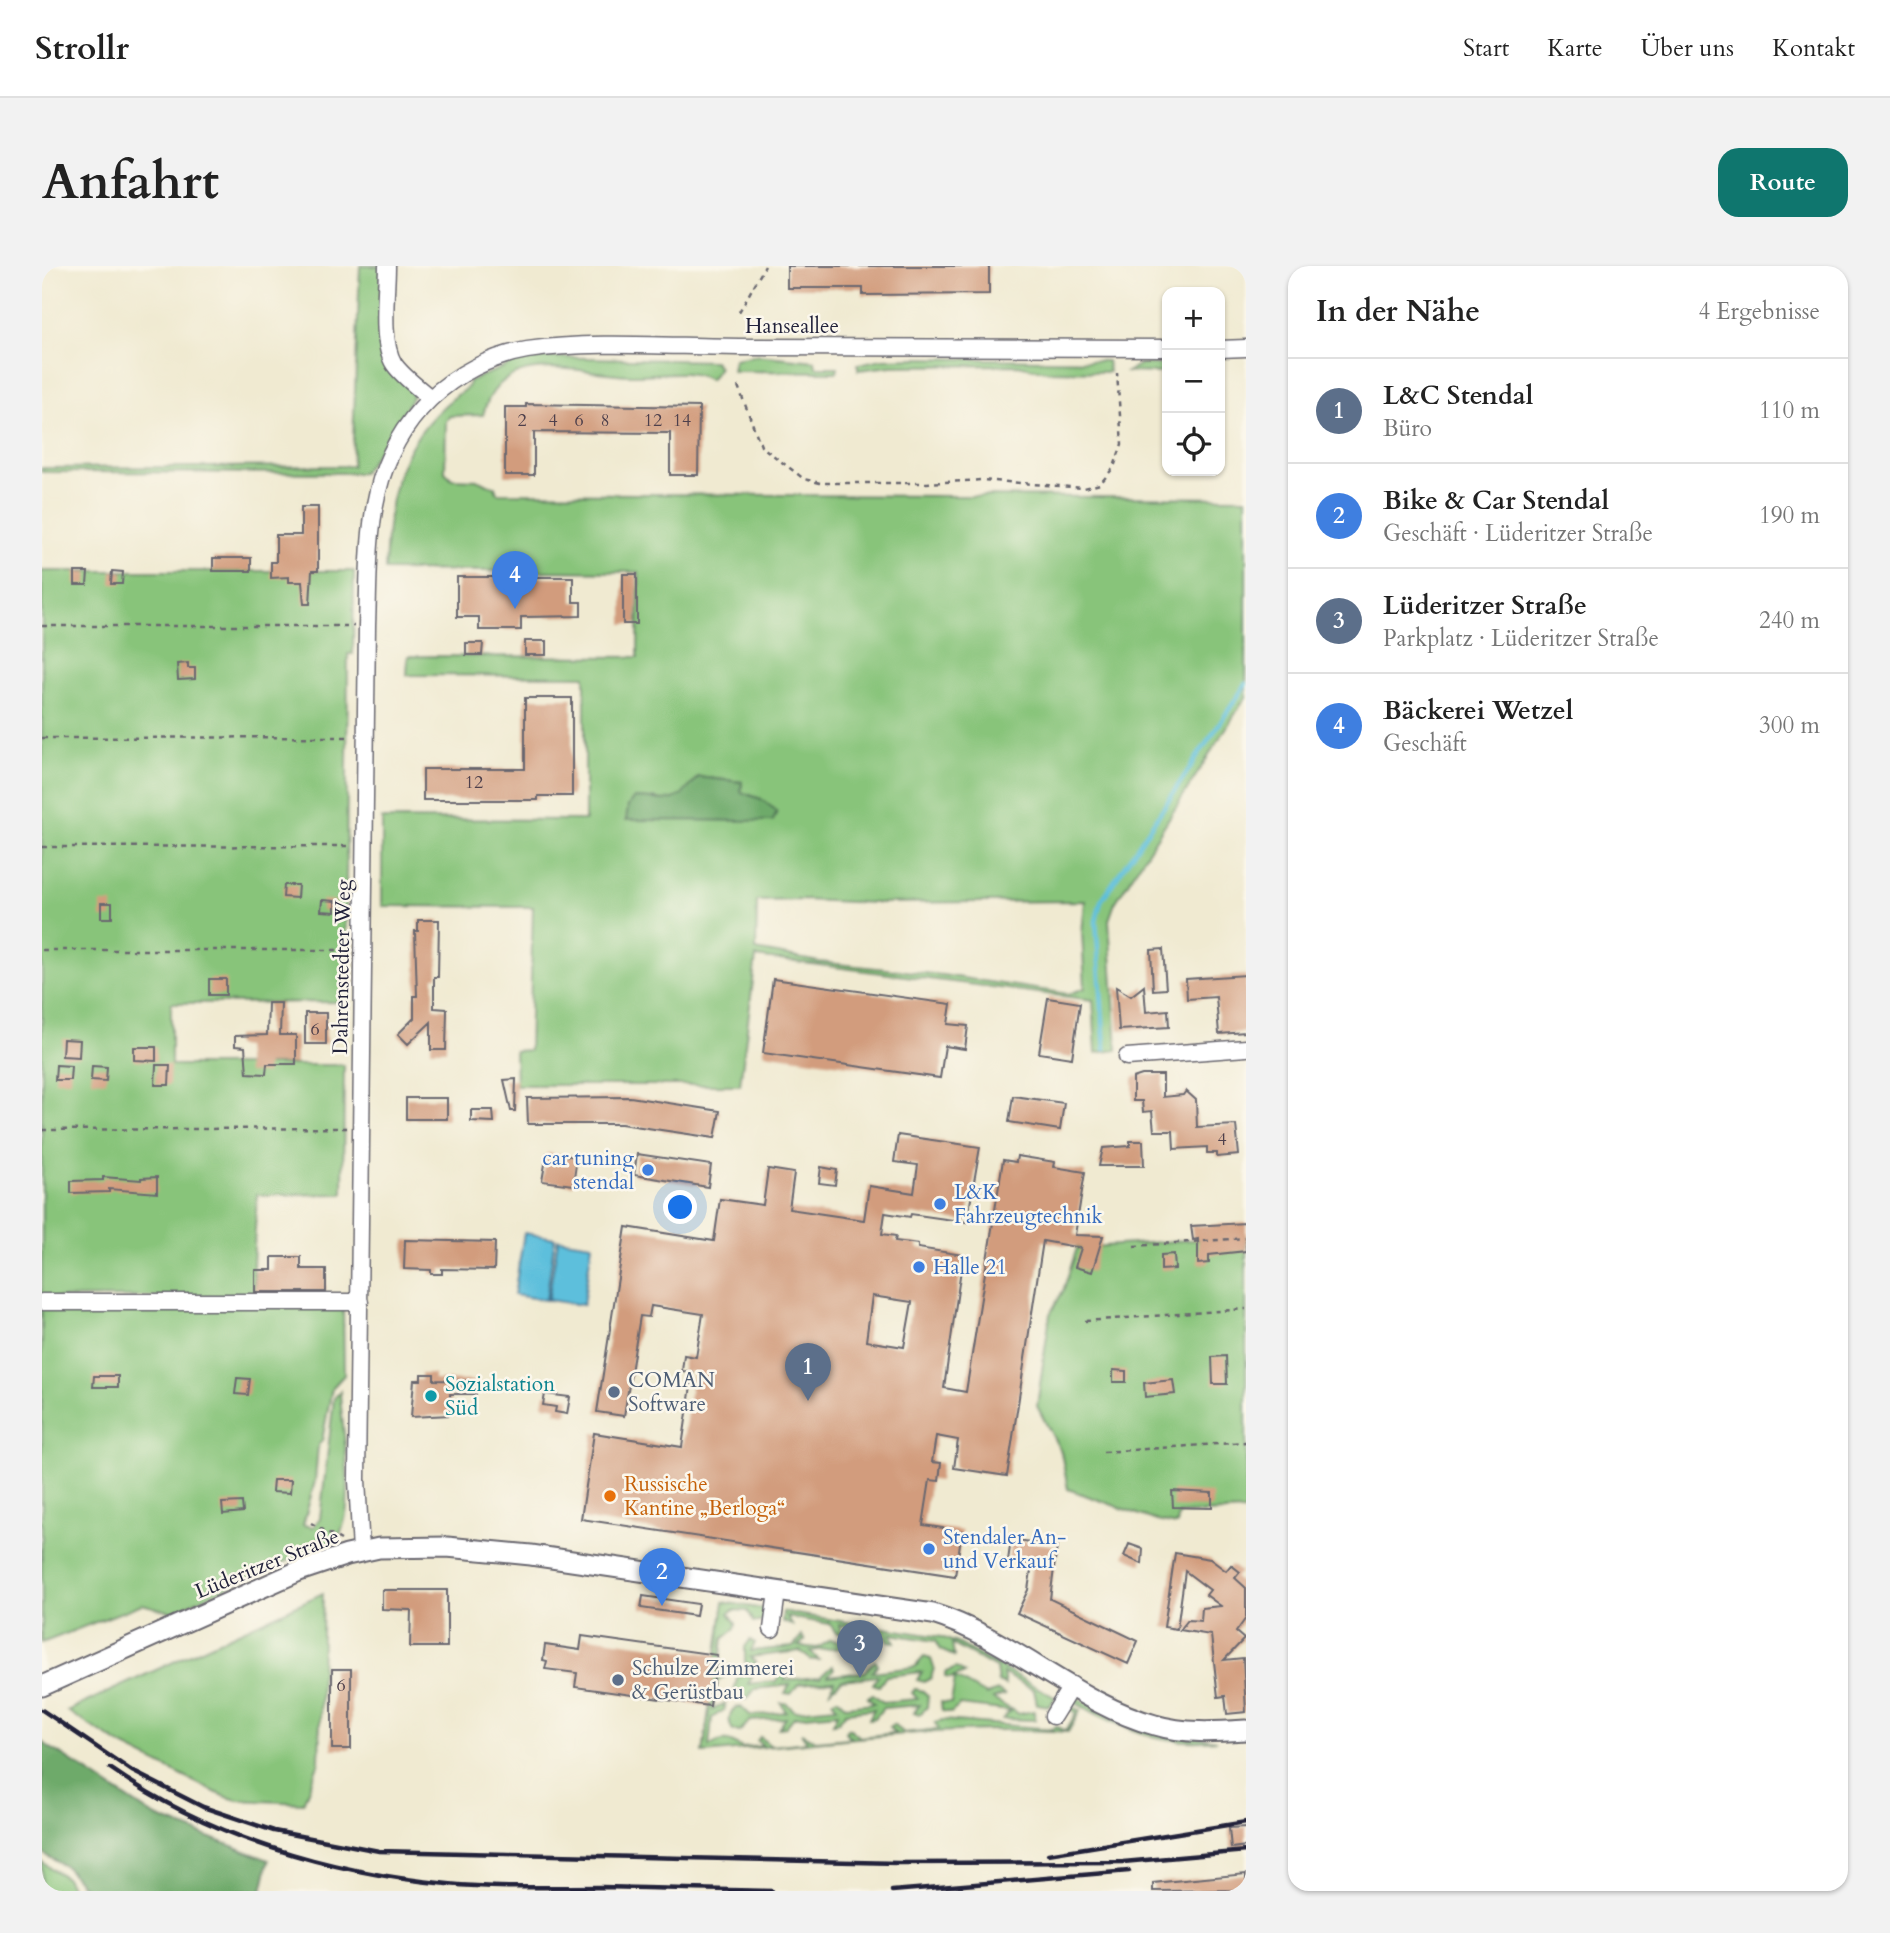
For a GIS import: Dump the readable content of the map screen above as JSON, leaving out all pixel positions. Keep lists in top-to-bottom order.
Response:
{
  "streets": {
    "main road": ["Lüderitzer Straße"],
    "street": ["Hanseallee", "Dahrenstedter Weg"]
  },
  "crossings": [
    ["Hanseallee", "Dahrenstedter Weg"],
    ["Dahrenstedter Weg", "Lüderitzer Straße"]
  ],
  "places": [
    "car tuning stendal",
    "L&K Fahrzeugtechnik",
    "Halle 21",
    "COMAN Software",
    "Sozialstation Süd",
    "Russische Kantine „Berloga“",
    "Stendaler An- und Verkauf",
    "Schulze Zimmerei & Gerüstbau"
  ],
  "house_numbers": [
    "2",
    "4",
    "6",
    "8",
    "12",
    "14",
    "12",
    "6",
    "4",
    "6"
  ],
  "page": {
    "header": "Strollr",
    "nav": [
      "Start",
      "Karte",
      "Über uns",
      "Kontakt"
    ],
    "buttons": "Route",
    "title": "Anfahrt",
    "heading": ["In der Nähe", "4 Ergebnisse"],
    "map_buttons": ["+", "−"],
    "list": [
      {
        "mark": "1",
        "name": "L&C Stendal",
        "note": "Büro",
        "value": "110 m"
      },
      {
        "mark": "2",
        "name": "Bike & Car Stendal",
        "note": "Geschäft · Lüderitzer Straße",
        "value": "190 m"
      },
      {
        "mark": "3",
        "name": "Lüderitzer Straße",
        "note": "Parkplatz · Lüderitzer Straße",
        "value": "240 m"
      },
      {
        "mark": "4",
        "name": "Bäckerei Wetzel",
        "note": "Geschäft",
        "value": "300 m"
      }
    ],
    "pins": [
      "4",
      "1",
      "2",
      "3"
    ]
  }
}
